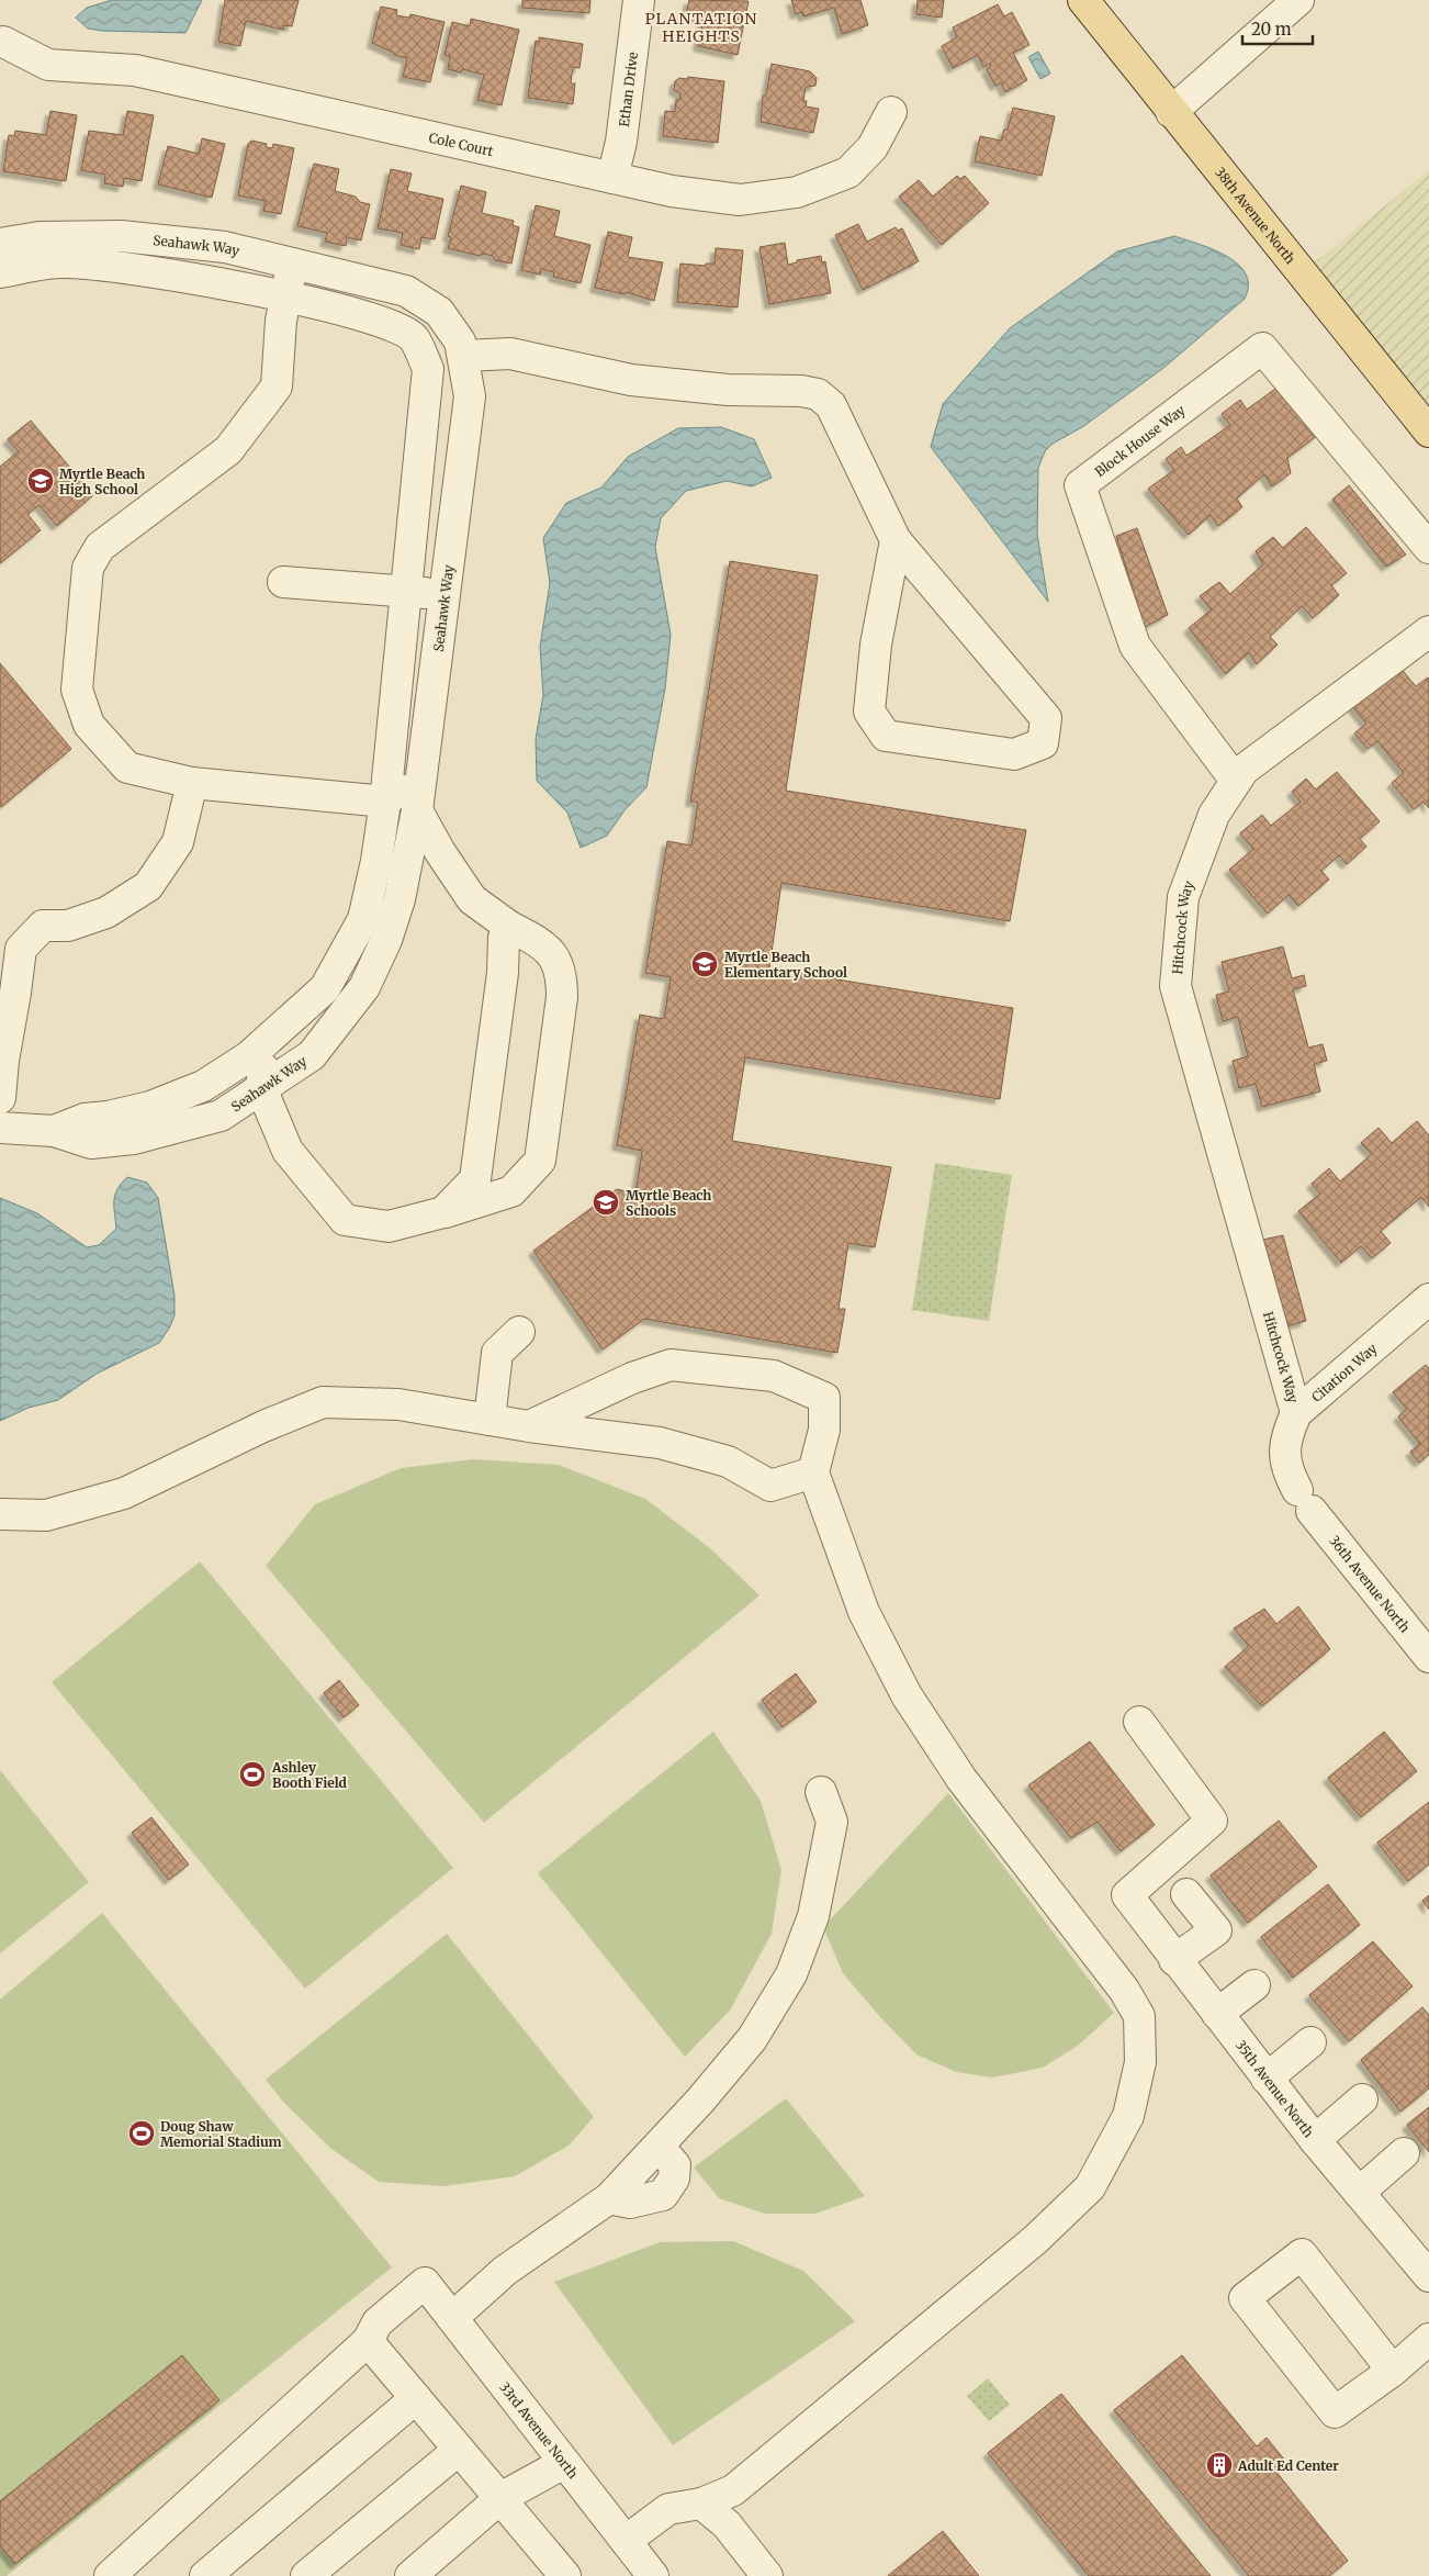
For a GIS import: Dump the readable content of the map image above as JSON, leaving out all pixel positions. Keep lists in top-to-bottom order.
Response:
{
  "streets": {
    "main road": ["38th Avenue North"],
    "street": [
      "Ethan Drive",
      "Cole Court",
      "Seahawk Way",
      "Block House Way",
      "Hitchcock Way",
      "Citation Way",
      "36th Avenue North",
      "35th Avenue North",
      "33rd Avenue North"
    ]
  },
  "crossings": [
    ["Ethan Drive", "Cole Court"],
    ["Block House Way", "Hitchcock Way"],
    ["Hitchcock Way", "Citation Way"],
    ["Citation Way", "36th Avenue North"]
  ],
  "districts": ["PLANTATION HEIGHTS"],
  "places": {
    "school or university": ["Myrtle Beach High School", "Myrtle Beach Elementary School", "Myrtle Beach Schools"],
    "sports": ["Ashley Booth Field", "Doug Shaw Memorial Stadium"],
    "building": ["Adult Ed Center"]
  },
  "scale_bar": "20 m"
}
